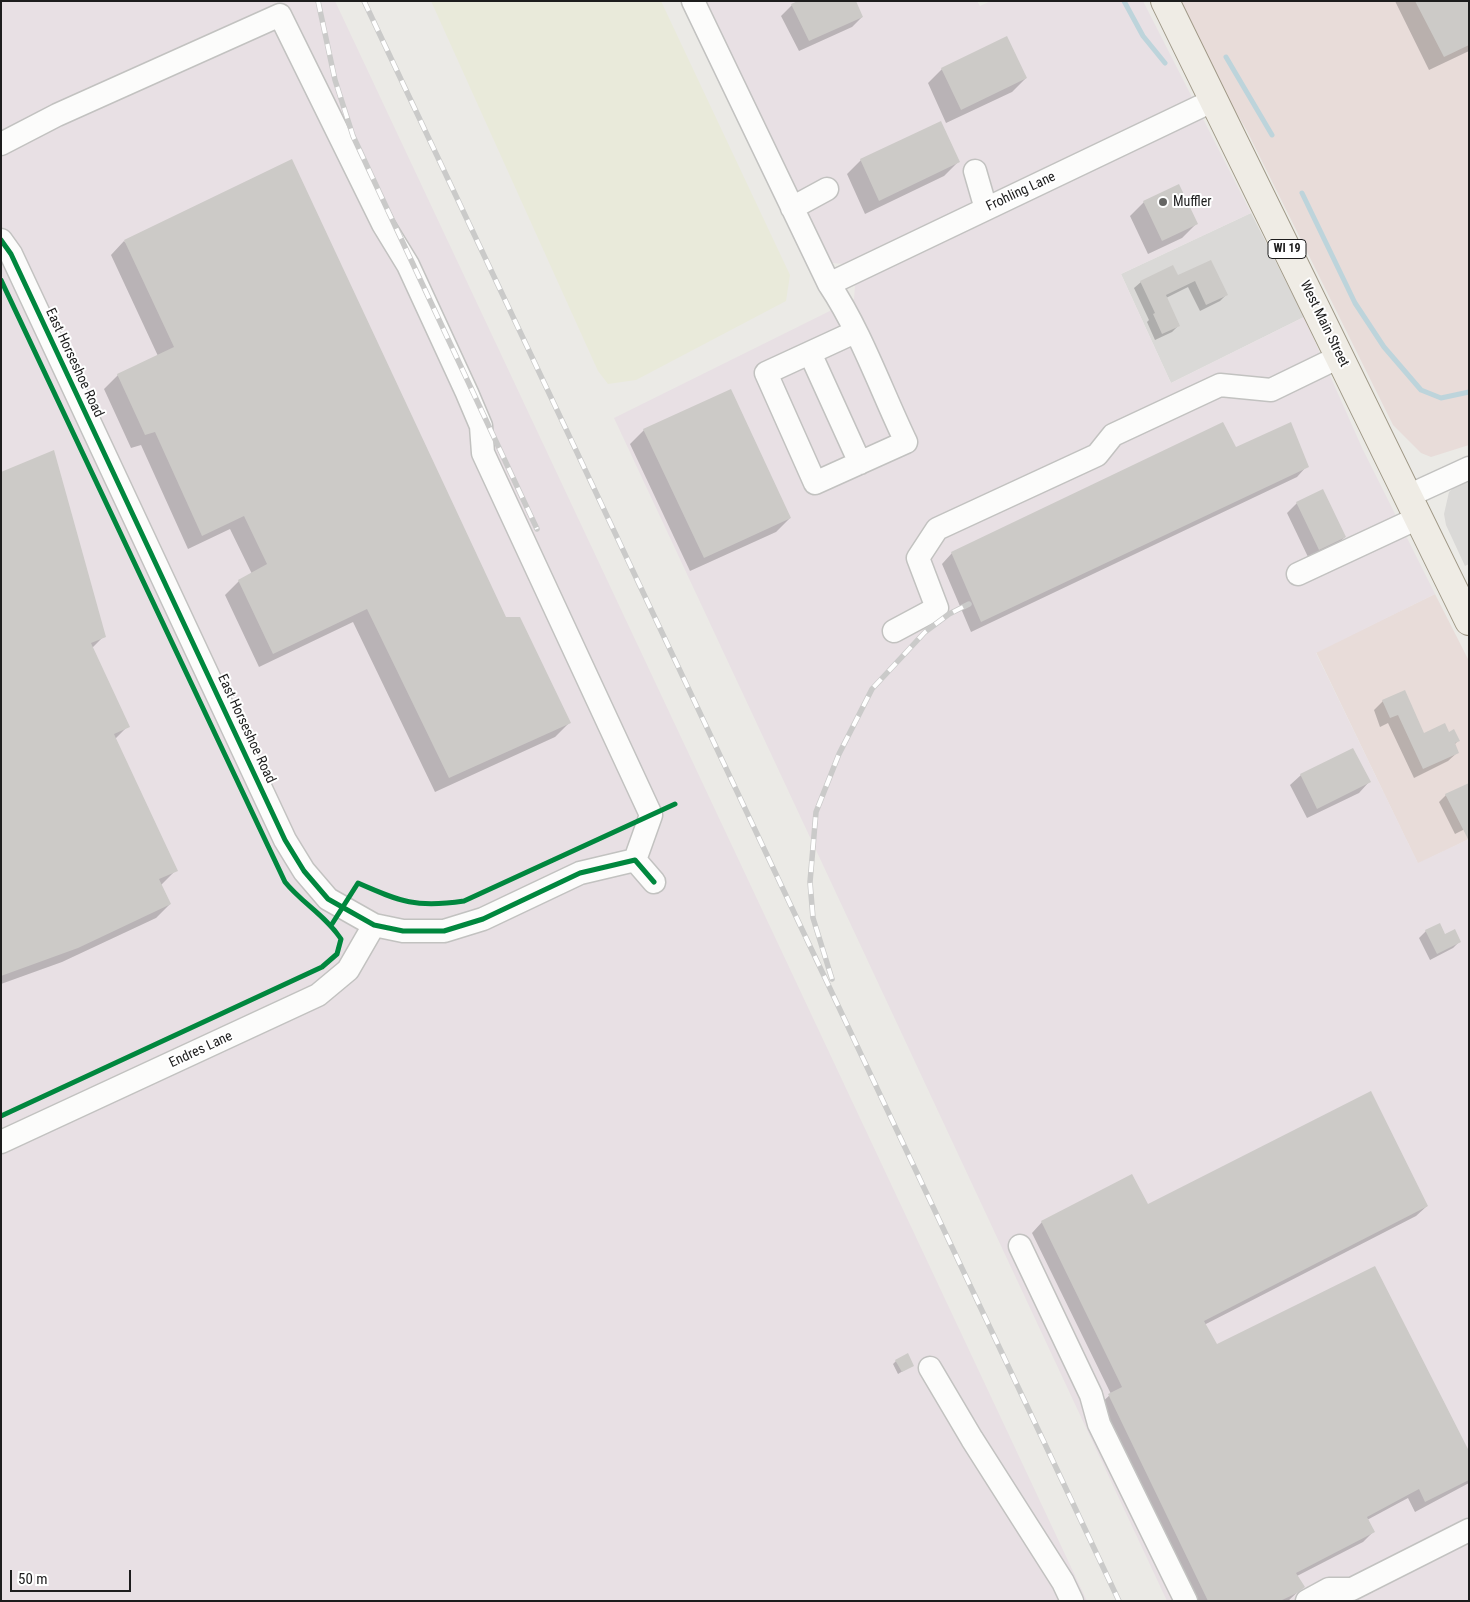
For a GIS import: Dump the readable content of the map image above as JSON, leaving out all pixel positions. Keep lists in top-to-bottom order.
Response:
{
  "streets": {
    "main road": ["WI 19", "West Main Street"],
    "street": ["Frohling Lane", "East Horseshoe Road", "Endres Lane"]
  },
  "crossings": [
    ["Frohling Lane", "West Main Street"],
    ["East Horseshoe Road", "Endres Lane"]
  ],
  "places": ["Muffler"],
  "scale_bar": "50 m"
}
